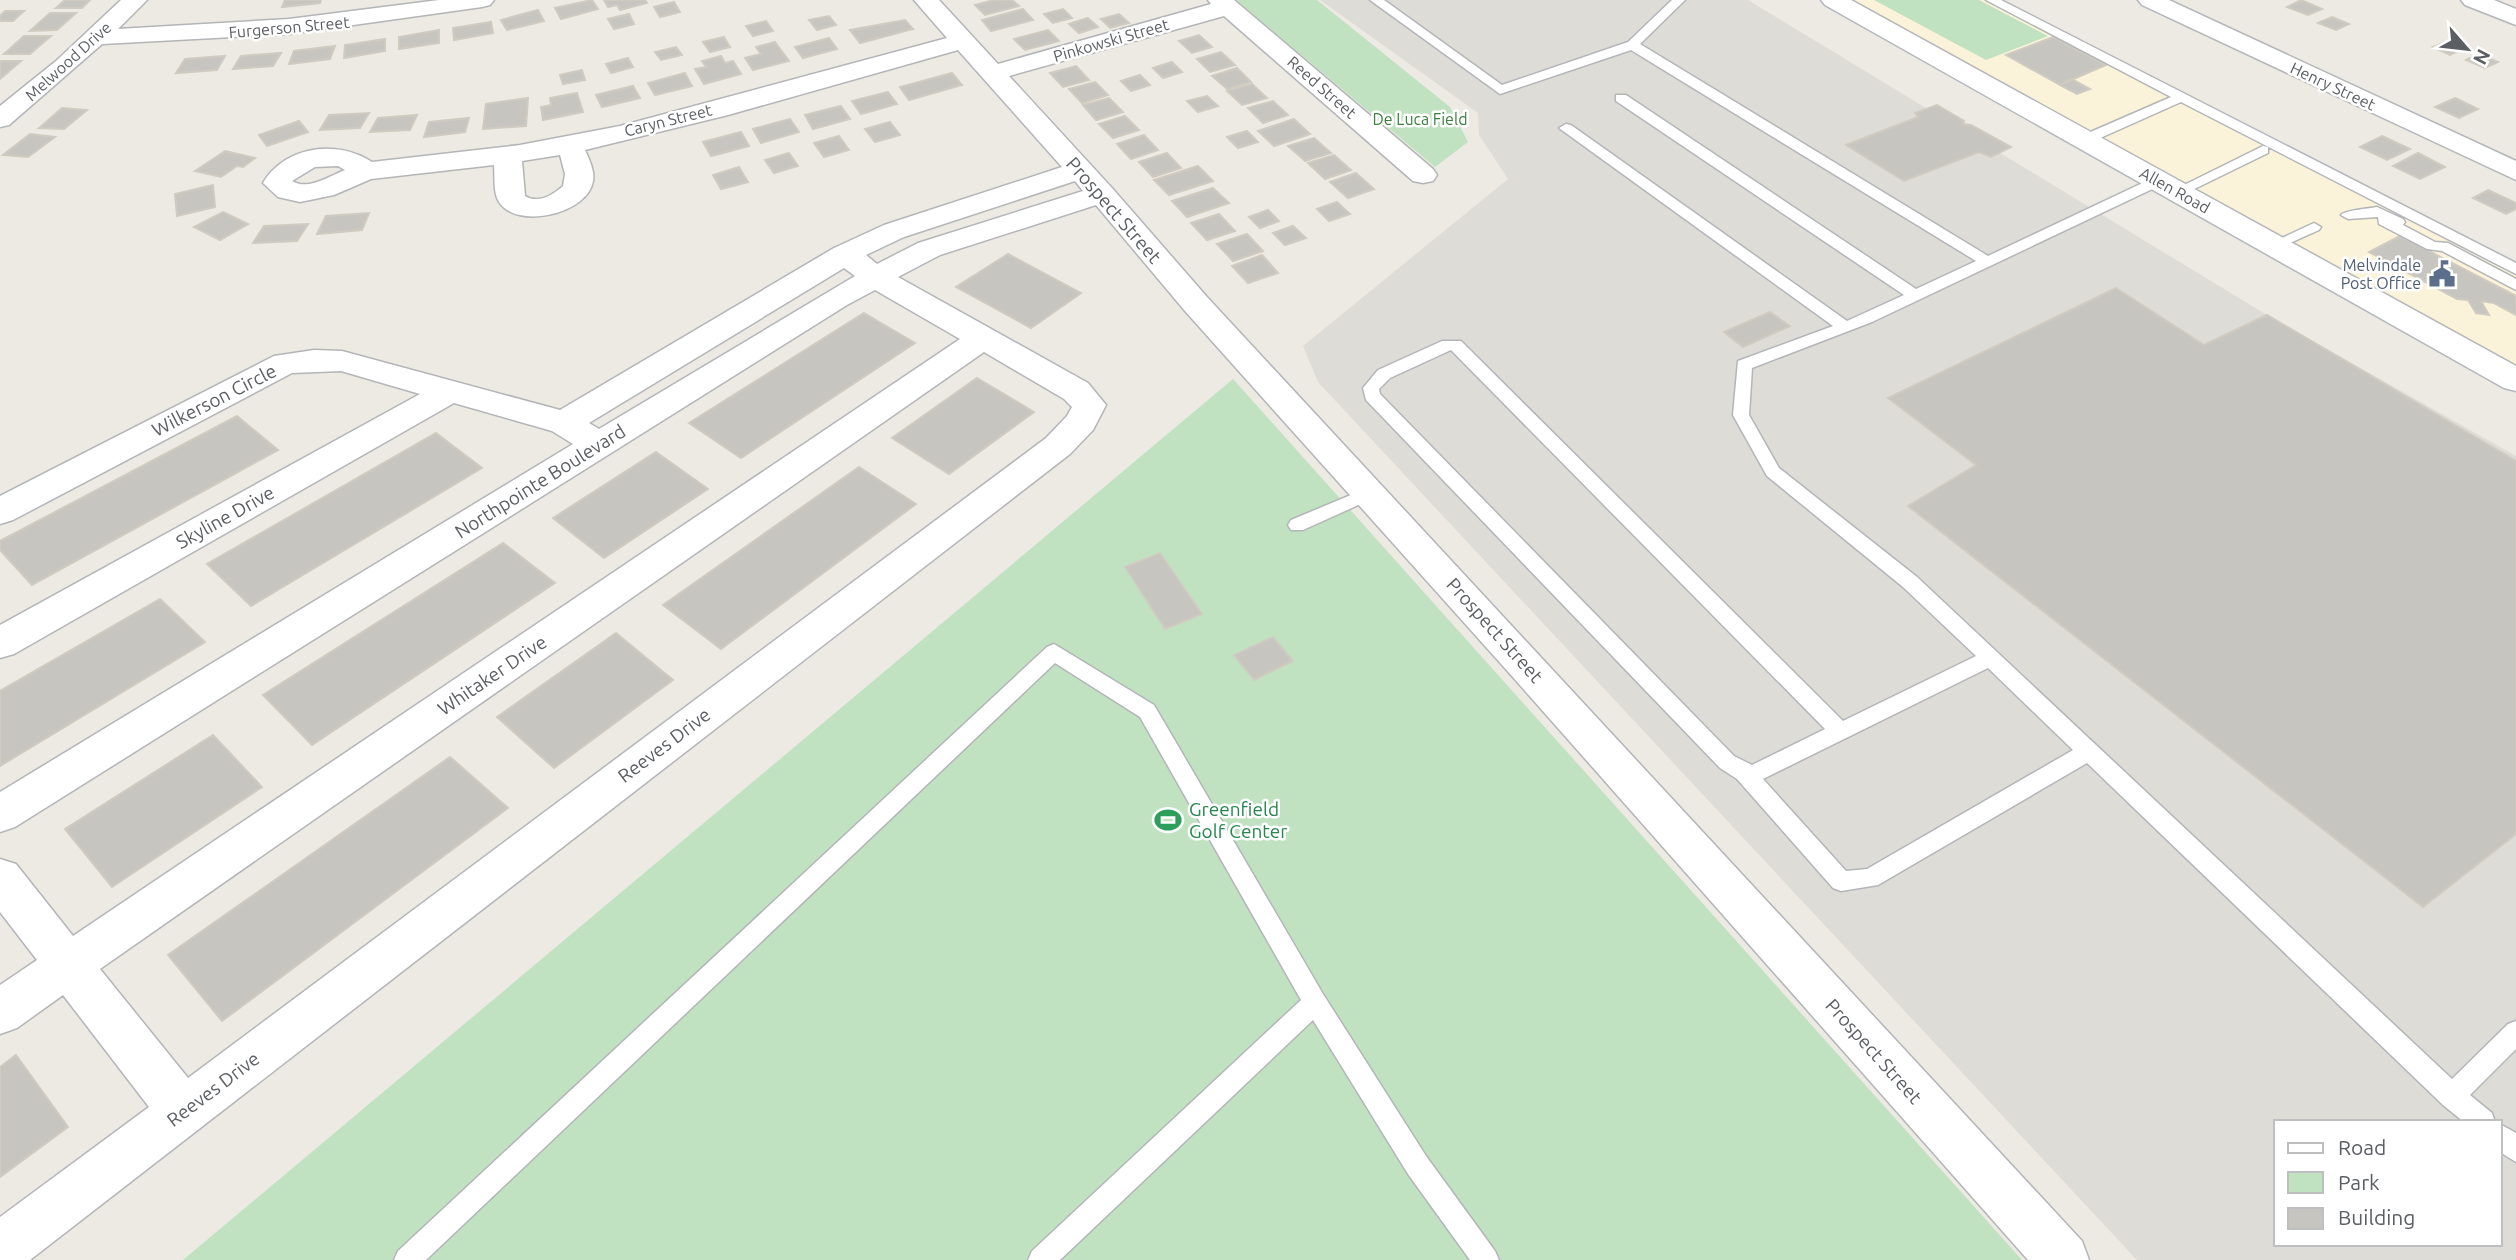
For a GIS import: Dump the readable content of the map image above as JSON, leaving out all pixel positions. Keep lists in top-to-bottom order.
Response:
{
  "streets": {
    "street": [
      "Furgerson Street",
      "Pinkowski Street",
      "Melwood Drive",
      "Henry Street",
      "Reed Street",
      "Caryn Street",
      "Allen Road",
      "Prospect Street",
      "Wilkerson Circle",
      "Northpointe Boulevard",
      "Skyline Drive",
      "Whitaker Drive",
      "Reeves Drive"
    ]
  },
  "crossings": [
    ["Furgerson Street", "Melwood Drive"],
    ["Pinkowski Street", "Reed Street"],
    ["Pinkowski Street", "Prospect Street"],
    ["Caryn Street", "Prospect Street"],
    ["Prospect Street", "Northpointe Boulevard"],
    ["Wilkerson Circle", "Northpointe Boulevard"],
    ["Wilkerson Circle", "Skyline Drive"],
    ["Northpointe Boulevard", "Reeves Drive"],
    ["Whitaker Drive", "Reeves Drive"]
  ],
  "parks": ["De Luca Field"],
  "places": {
    "public building": ["Melvindale Post Office"],
    "sports": ["Greenfield Golf Center"]
  },
  "legend": ["Road", "Park", "Building"],
  "north": "bottom right"
}
